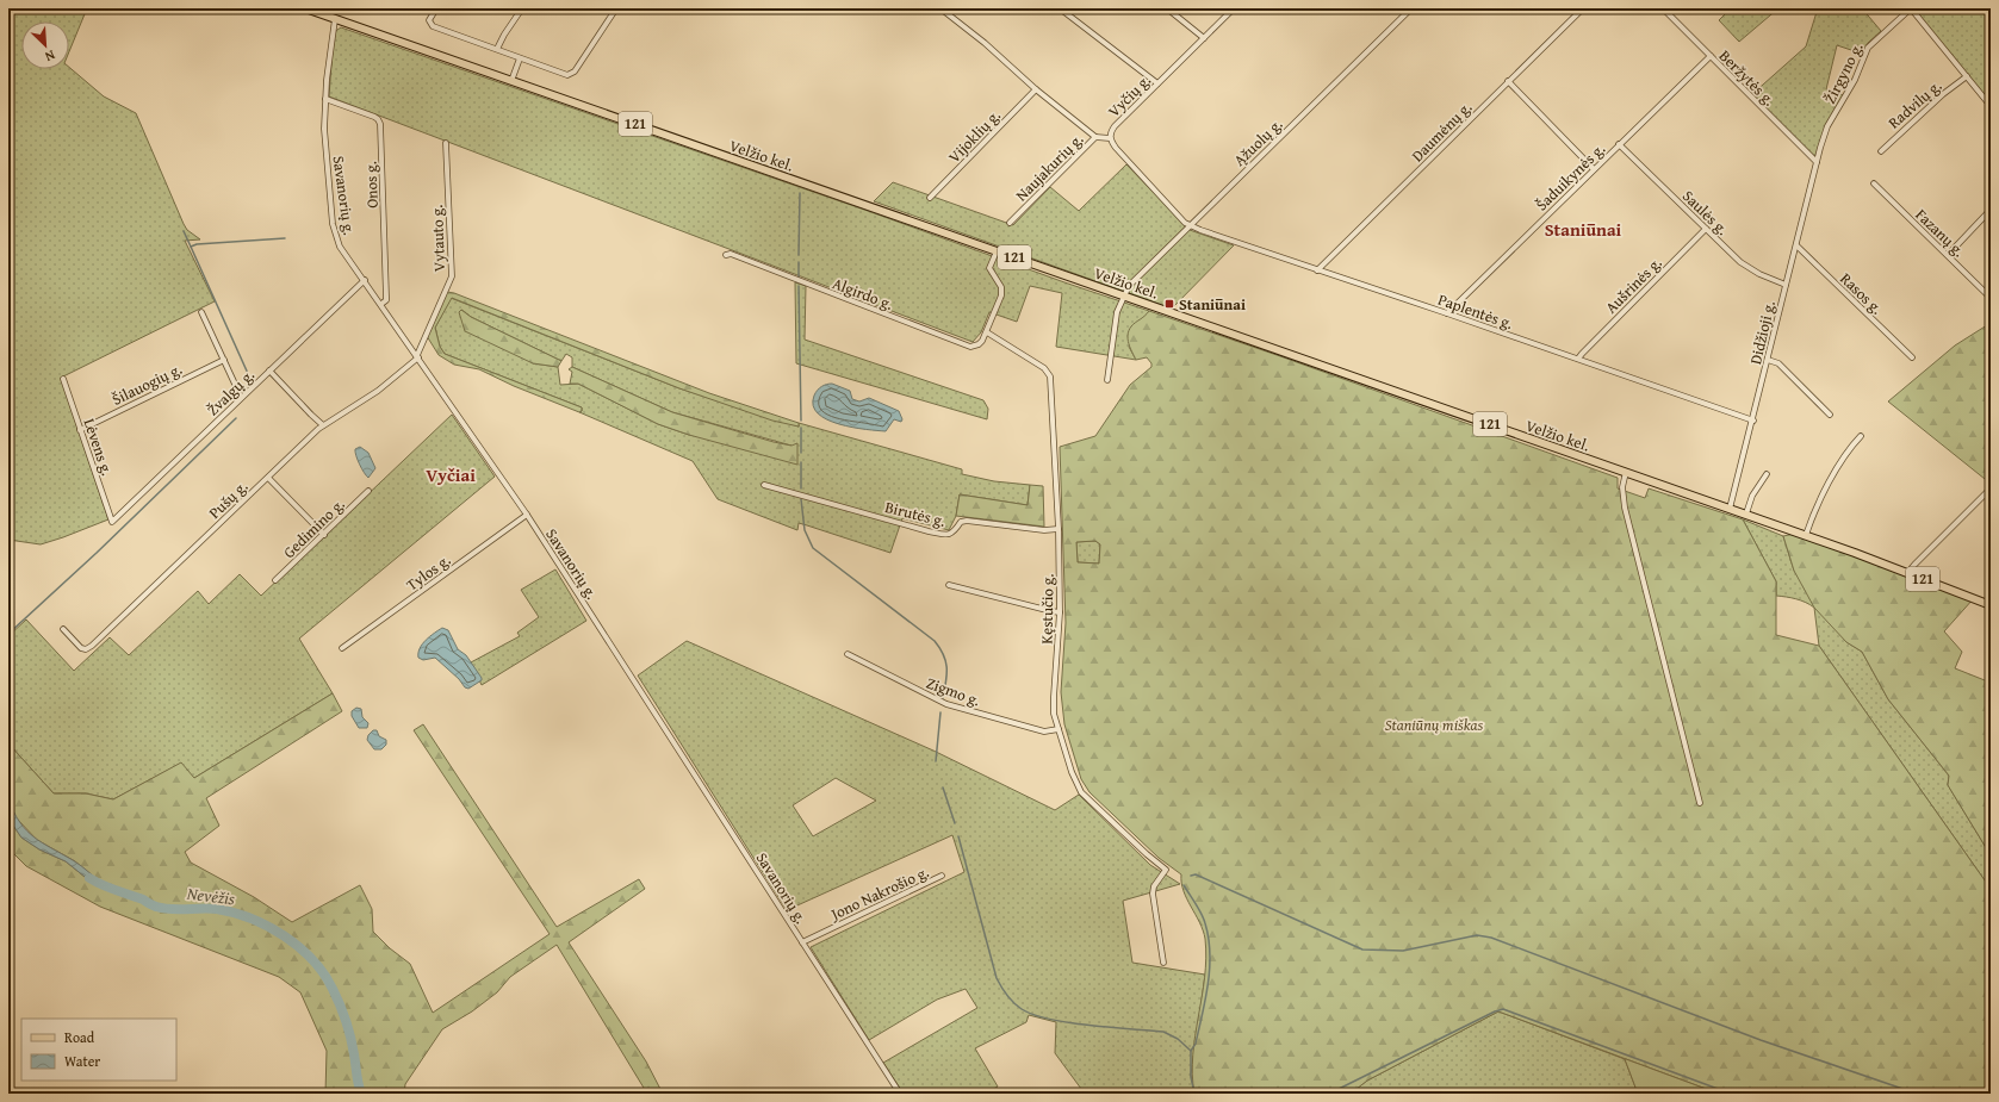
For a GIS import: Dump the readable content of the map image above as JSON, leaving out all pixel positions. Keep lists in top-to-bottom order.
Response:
{
  "streets": {
    "main road": ["121", "Velžio kel."],
    "street": [
      "Žirgyno g.",
      "Beržytės g.",
      "Vyčių g.",
      "Radvilų g.",
      "Daumėnų g.",
      "Vijoklių g.",
      "Ąžuolų g.",
      "Naujakurių g.",
      "Šaduikynės g.",
      "Onos g.",
      "Savanorių g.",
      "Saulės g.",
      "Fazanų g.",
      "Vytauto g.",
      "Aušrinės g.",
      "Algirdo g.",
      "Rasos g.",
      "Paplentės g.",
      "Didžioji g.",
      "Šilauogių g.",
      "Žvalgų g.",
      "Lėvens g.",
      "Pušų g.",
      "Birutės g.",
      "Gedimino g.",
      "Tylos g.",
      "Kęstučio g.",
      "Zigmo g.",
      "Jono Nakrošio g."
    ]
  },
  "crossings": [
    ["Žirgyno g.", "Beržytės g."],
    ["Žirgyno g.", "Didžioji g."],
    ["Beržytės g.", "Šaduikynės g."],
    ["Beržytės g.", "Didžioji g."],
    ["Vyčių g.", "Ąžuolų g."],
    ["Vyčių g.", "Naujakurių g."],
    ["Vyčių g.", "Paplentės g."],
    ["Daumėnų g.", "Paplentės g."],
    ["Ąžuolų g.", "Velžio kel."],
    ["Ąžuolų g.", "Paplentės g."],
    ["Velžio kel.", "Savanorių g."],
    ["Velžio kel.", "Didžioji g."],
    ["Šaduikynės g.", "Saulės g."],
    ["Šaduikynės g.", "Paplentės g."],
    ["Onos g.", "Savanorių g."],
    ["Savanorių g.", "Vytauto g."],
    ["Savanorių g.", "Žvalgų g."],
    ["Savanorių g.", "Pušų g."],
    ["Savanorių g.", "Tylos g."],
    ["Savanorių g.", "Jono Nakrošio g."],
    ["Saulės g.", "Aušrinės g."],
    ["Saulės g.", "Didžioji g."],
    ["Vytauto g.", "Pušų g."],
    ["Aušrinės g.", "Paplentės g."],
    ["Algirdo g.", "Kęstučio g."],
    ["Rasos g.", "Didžioji g."],
    ["Paplentės g.", "Didžioji g."],
    ["Šilauogių g.", "Lėvens g."],
    ["Žvalgų g.", "Lėvens g."],
    ["Birutės g.", "Kęstučio g."],
    ["Kęstučio g.", "Zigmo g."]
  ],
  "districts": ["Staniūnai", "Vyčiai"],
  "water": ["Nevėžis"],
  "parks": ["Staniūnų miškas"],
  "places": {
    "transit": ["Staniūnai"]
  },
  "legend": ["Road", "Water"],
  "north": "bottom right"
}
